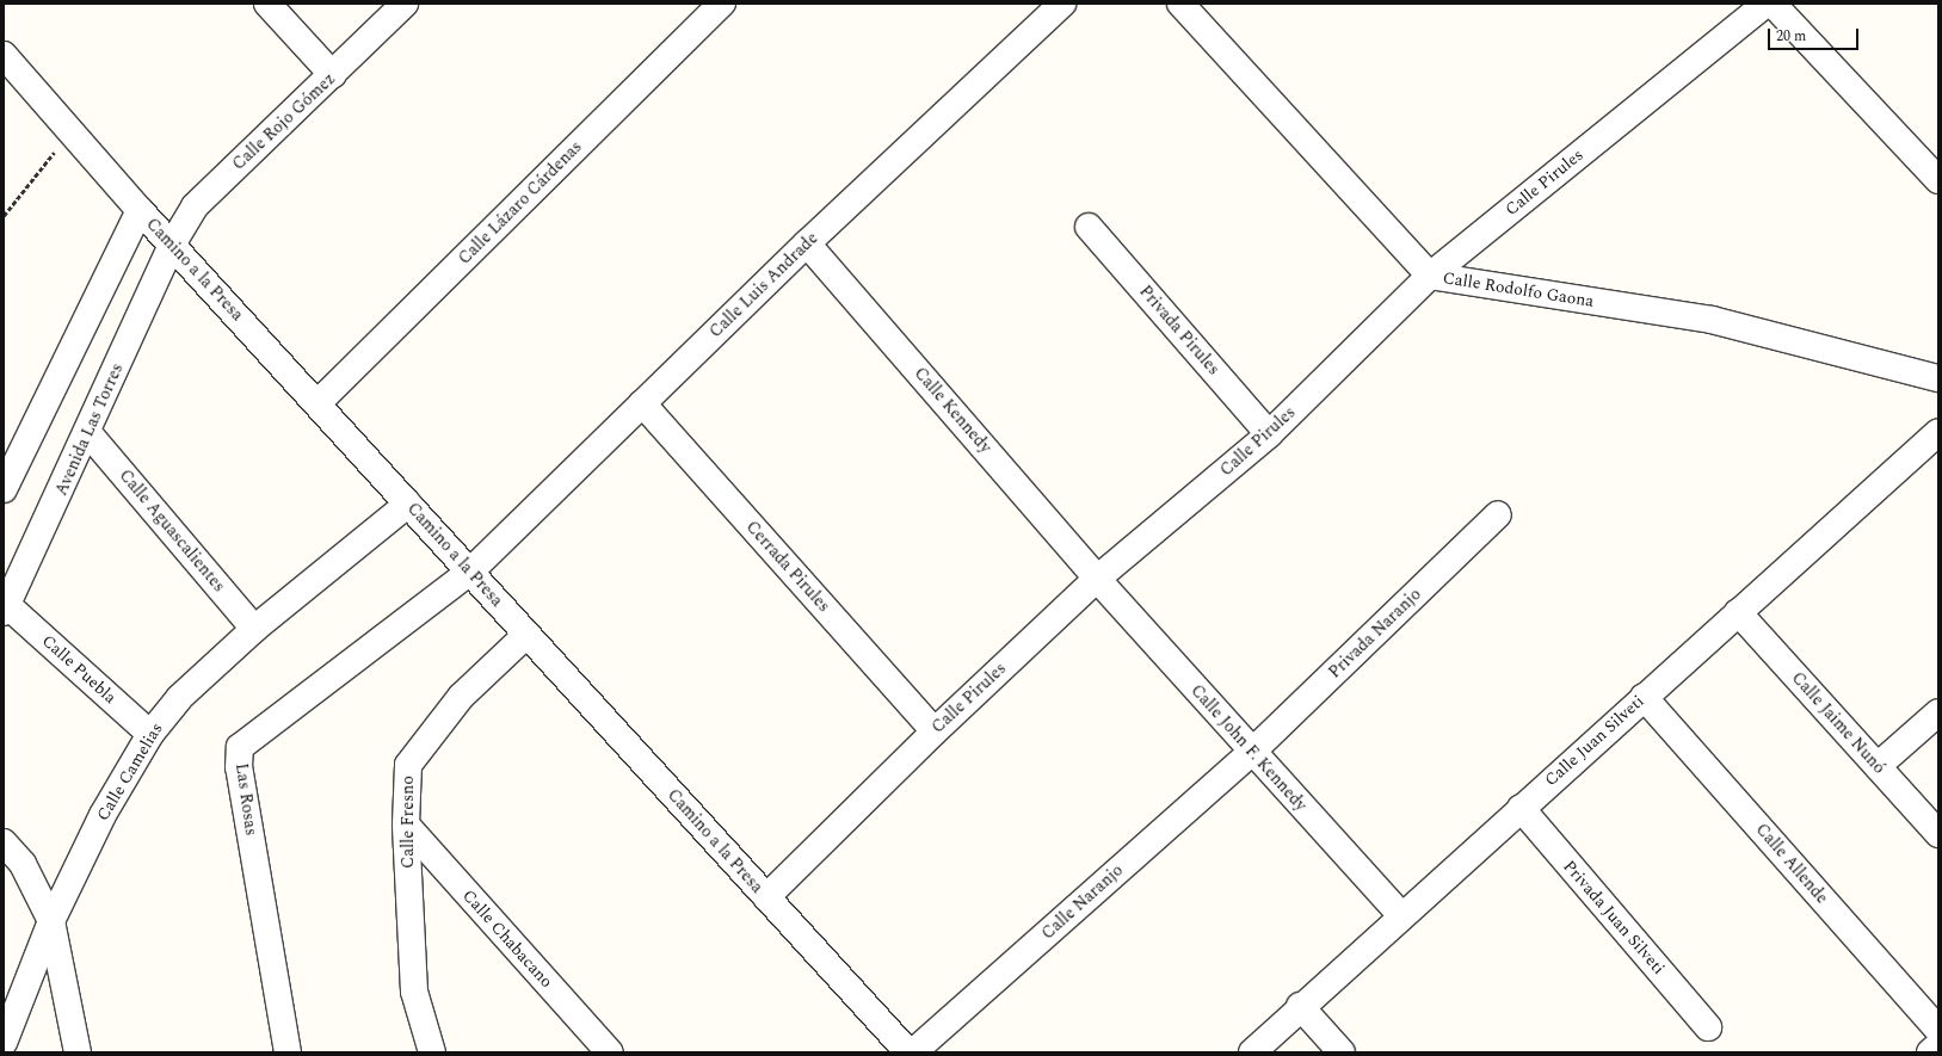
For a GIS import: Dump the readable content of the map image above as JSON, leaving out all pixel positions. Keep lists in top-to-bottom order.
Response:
{
  "streets": {
    "street": [
      "Calle Rojo Gómez",
      "Calle Pirules",
      "Calle Lázaro Cárdenas",
      "Camino a la Presa",
      "Calle Luis Andrade",
      "Calle Rodolfo Gaona",
      "Privada Pirules",
      "Calle Kennedy",
      "Avenida Las Torres",
      "Calle Aguascalientes",
      "Cerrada Pirules",
      "Privada Naranjo",
      "Calle Puebla",
      "Calle Jaime Nunó",
      "Calle Juan Silveti",
      "Calle John F. Kennedy",
      "Calle Camelias",
      "Las Rosas",
      "Calle Fresno",
      "Calle Allende",
      "Calle Naranjo",
      "Privada Juan Silveti",
      "Calle Chabacano"
    ]
  },
  "crossings": [
    ["Calle Rojo Gómez", "Camino a la Presa"],
    ["Calle Rojo Gómez", "Avenida Las Torres"],
    ["Calle Pirules", "Camino a la Presa"],
    ["Calle Pirules", "Calle Rodolfo Gaona"],
    ["Calle Pirules", "Privada Pirules"],
    ["Calle Pirules", "Calle Kennedy"],
    ["Calle Pirules", "Cerrada Pirules"],
    ["Calle Pirules", "Calle John F. Kennedy"],
    ["Calle Lázaro Cárdenas", "Camino a la Presa"],
    ["Camino a la Presa", "Calle Luis Andrade"],
    ["Camino a la Presa", "Avenida Las Torres"],
    ["Camino a la Presa", "Calle Camelias"],
    ["Camino a la Presa", "Las Rosas"],
    ["Camino a la Presa", "Calle Fresno"],
    ["Calle Luis Andrade", "Calle Kennedy"],
    ["Calle Luis Andrade", "Cerrada Pirules"],
    ["Calle Luis Andrade", "Las Rosas"],
    ["Calle Kennedy", "Calle John F. Kennedy"],
    ["Avenida Las Torres", "Calle Aguascalientes"],
    ["Avenida Las Torres", "Calle Puebla"],
    ["Calle Aguascalientes", "Calle Camelias"],
    ["Privada Naranjo", "Calle John F. Kennedy"],
    ["Privada Naranjo", "Calle Naranjo"],
    ["Calle Puebla", "Calle Camelias"],
    ["Calle Jaime Nunó", "Calle Juan Silveti"],
    ["Calle Juan Silveti", "Calle John F. Kennedy"],
    ["Calle Juan Silveti", "Calle Allende"],
    ["Calle Juan Silveti", "Privada Juan Silveti"],
    ["Calle John F. Kennedy", "Calle Naranjo"],
    ["Calle Fresno", "Calle Chabacano"]
  ],
  "scale_bar": "20 m"
}
